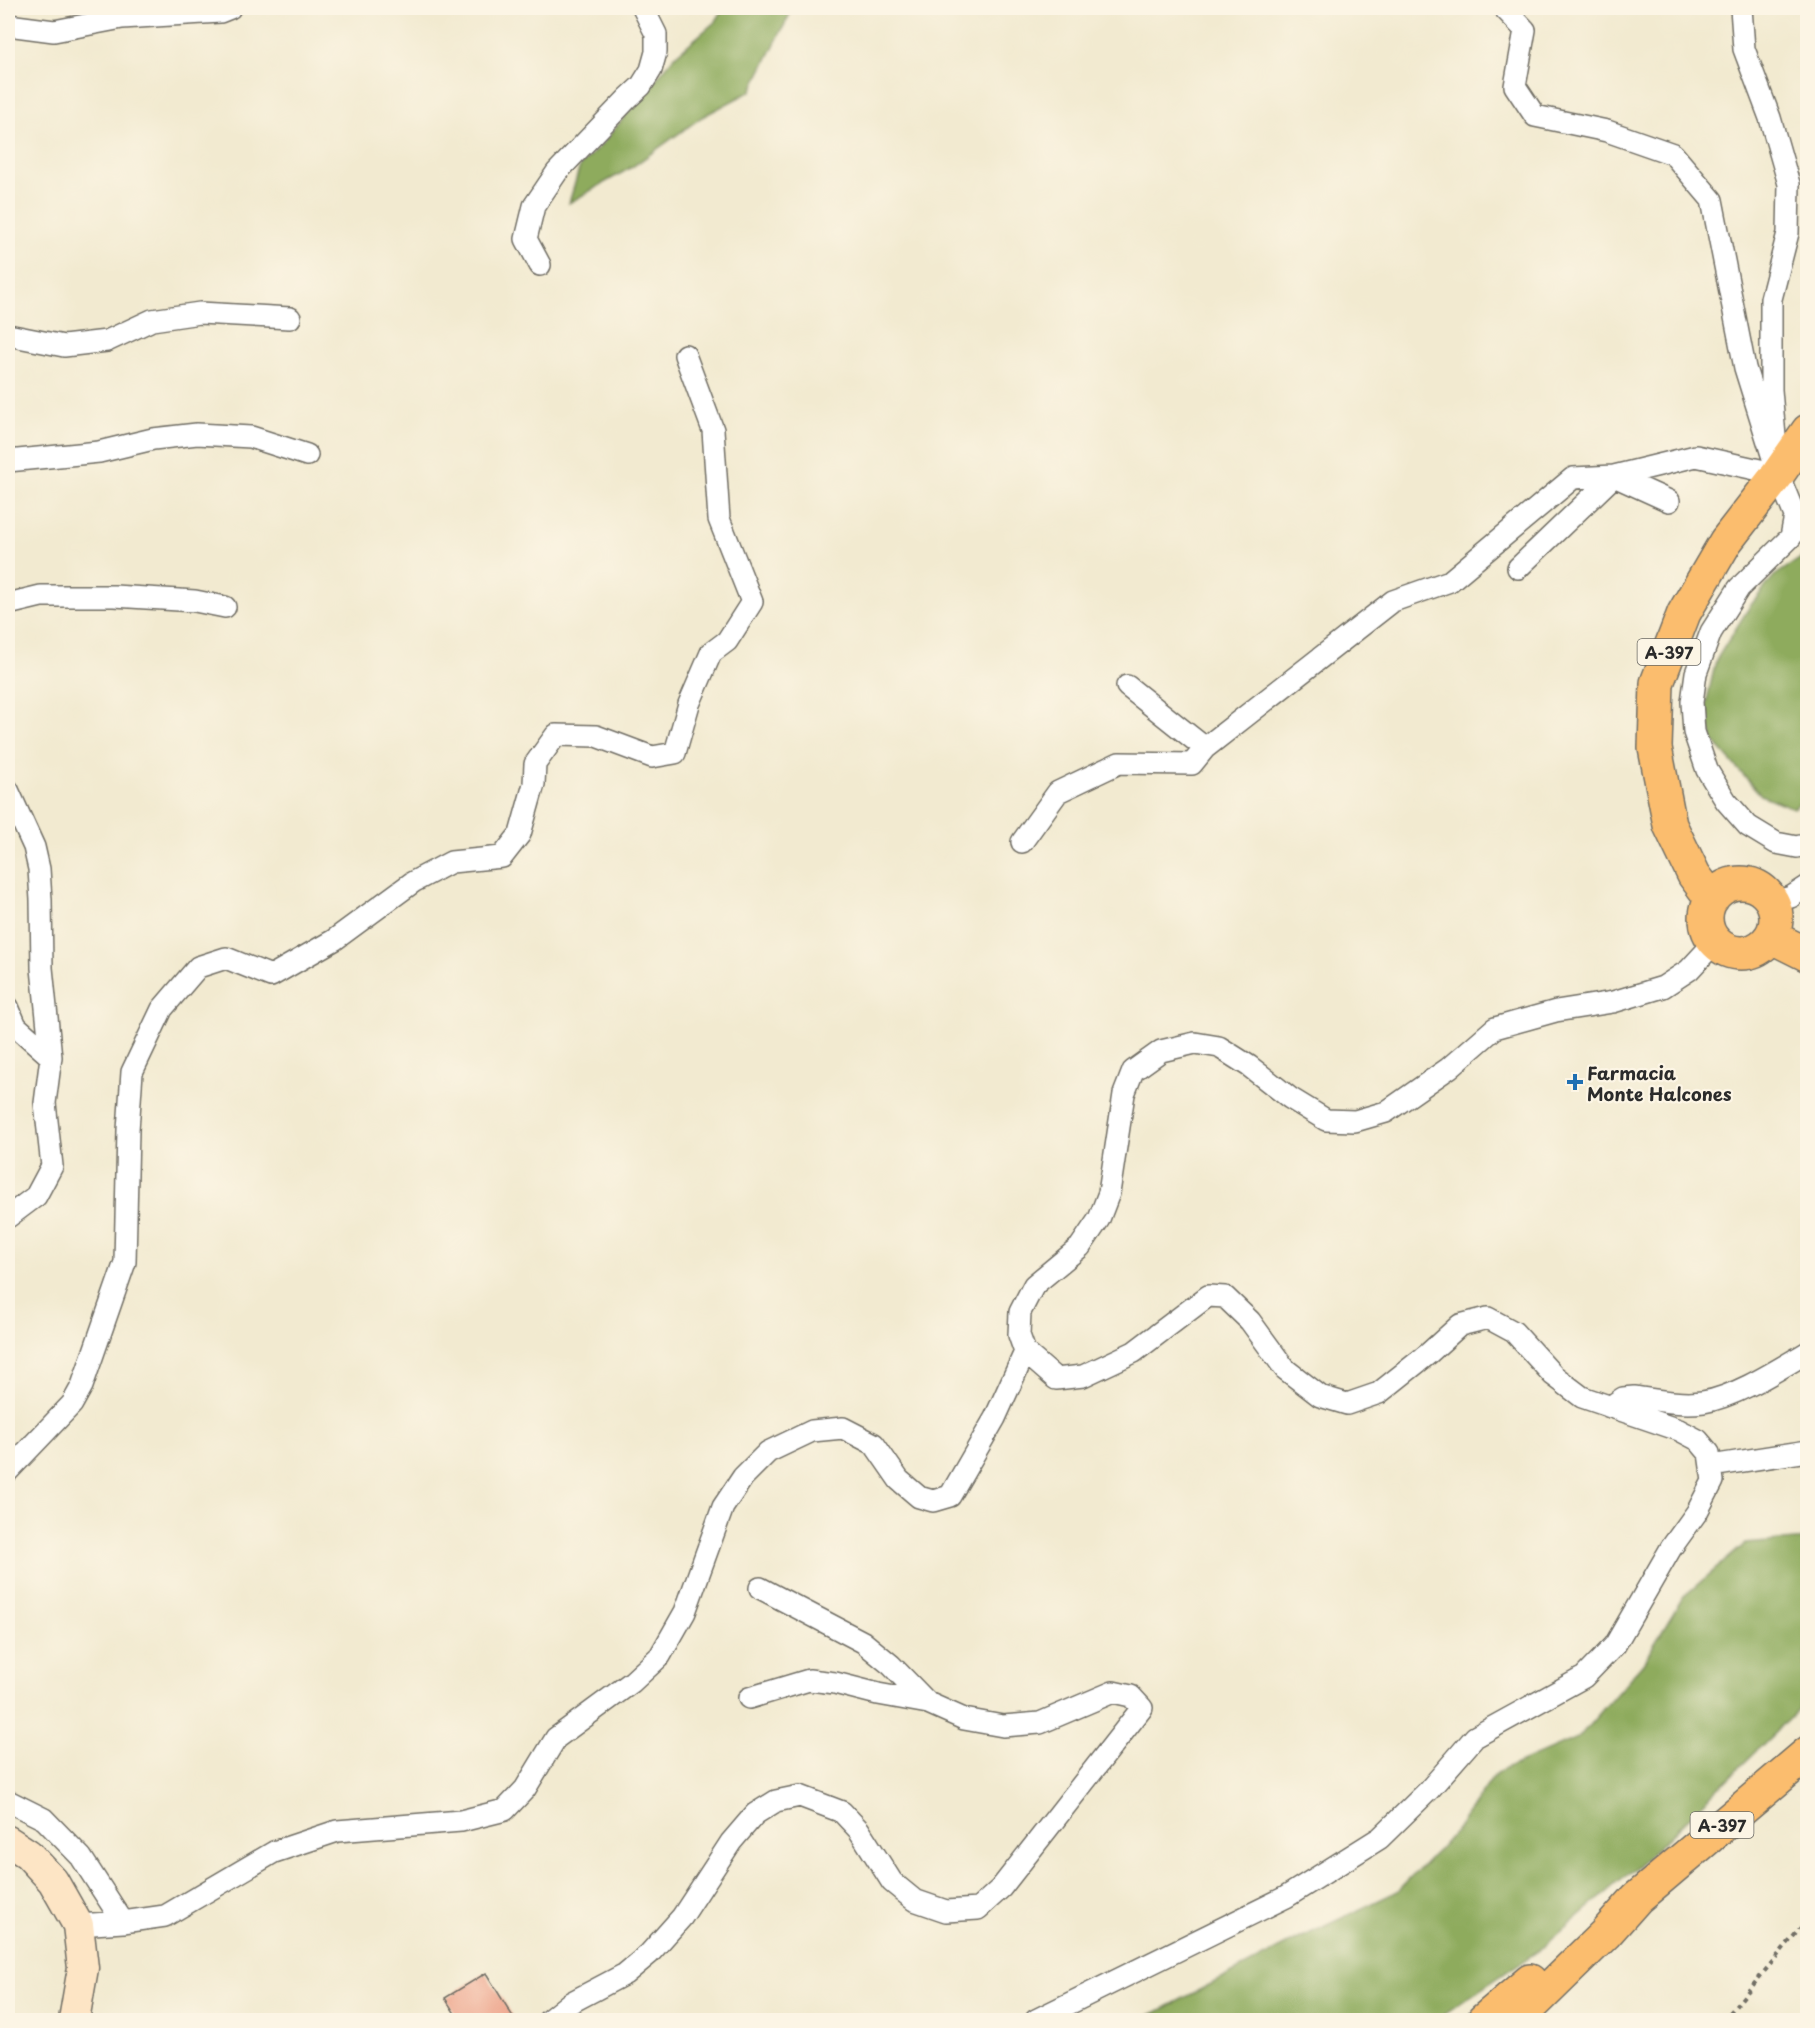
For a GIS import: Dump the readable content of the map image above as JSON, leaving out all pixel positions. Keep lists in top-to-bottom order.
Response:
{
  "streets": {
    "main road": ["A-397"]
  },
  "places": {
    "health": ["Farmacia Monte Halcones"]
  }
}
